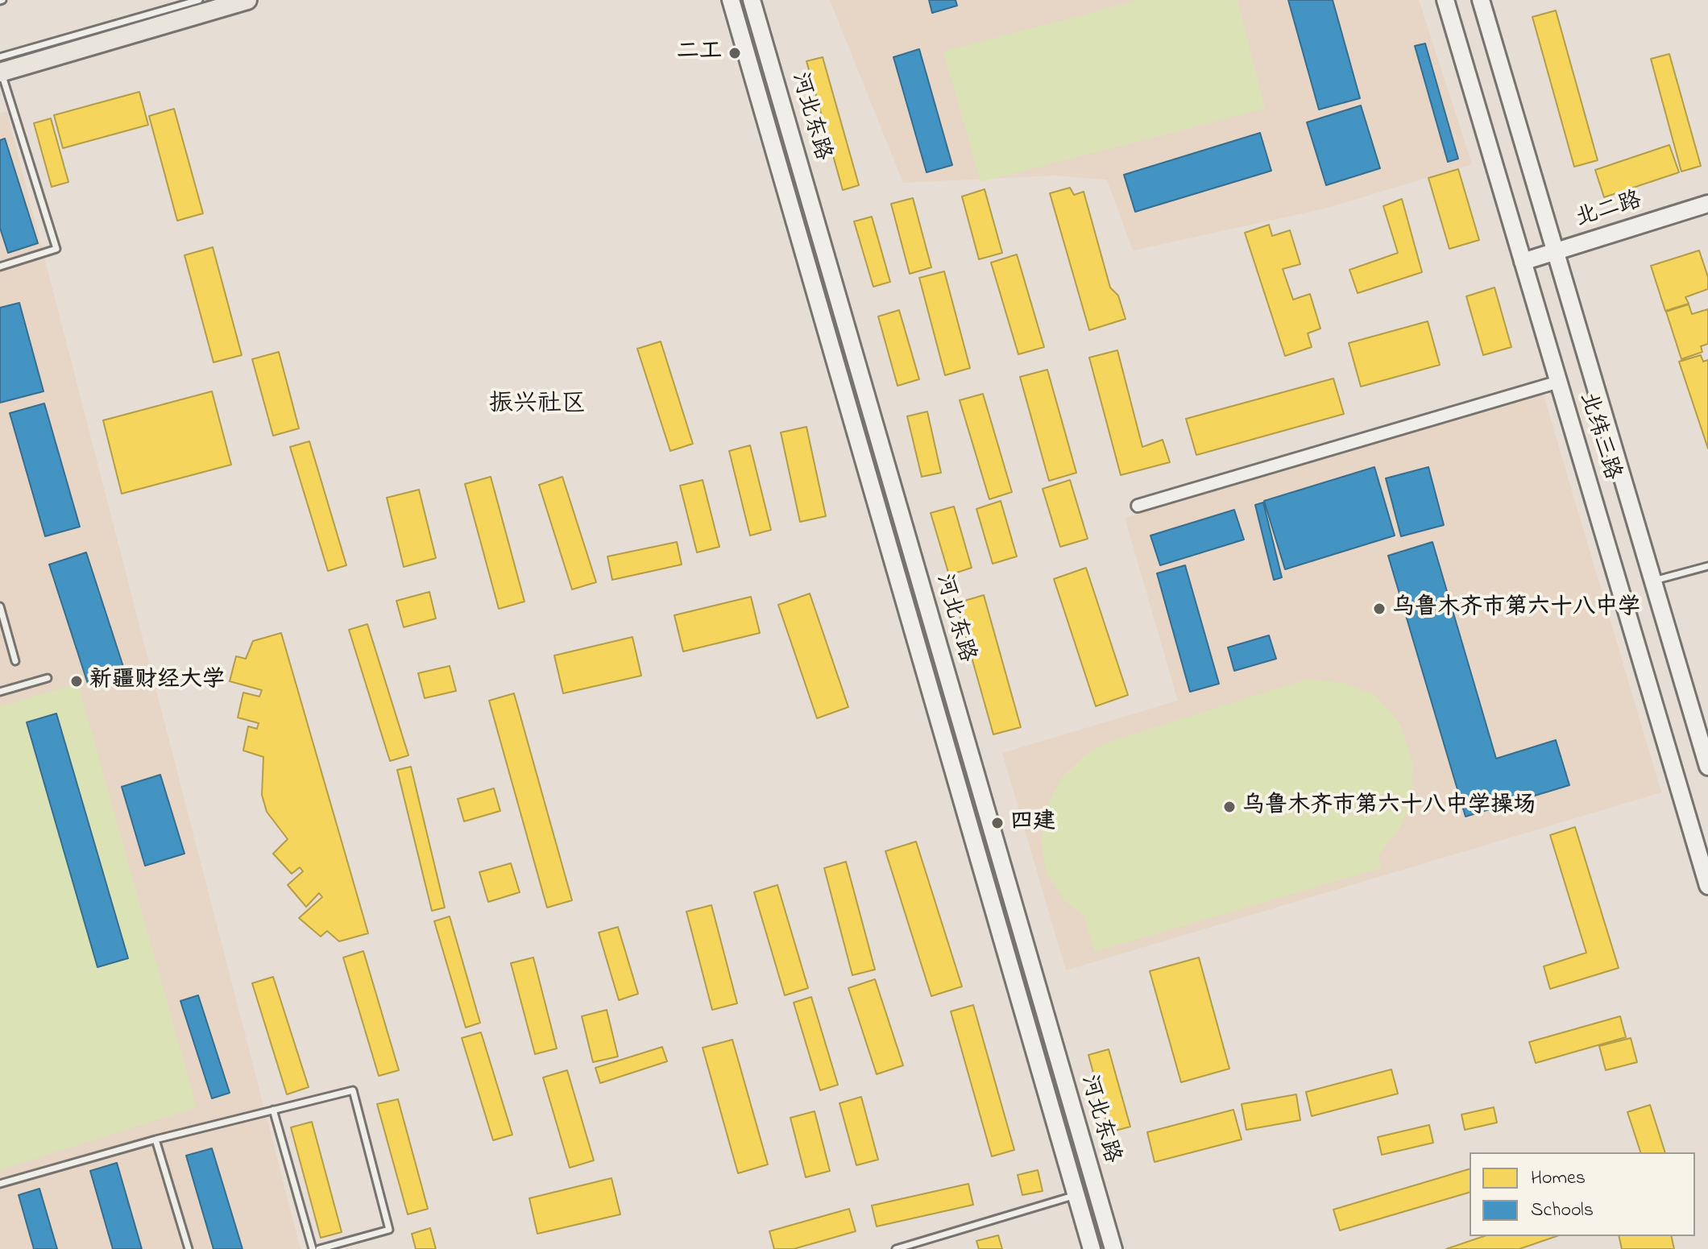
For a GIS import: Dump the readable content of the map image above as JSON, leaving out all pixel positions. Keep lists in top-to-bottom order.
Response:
{
  "streets": {
    "main road": ["河北东路", "北二路", "北纬三路"]
  },
  "crossings": [
    ["北二路", "北纬三路"]
  ],
  "districts": ["振兴社区"],
  "places": [
    "二工",
    "乌鲁木齐市第六十八中学",
    "新疆财经大学",
    "乌鲁木齐市第六十八中学操场",
    "四建"
  ],
  "legend": ["Homes", "Schools"]
}
